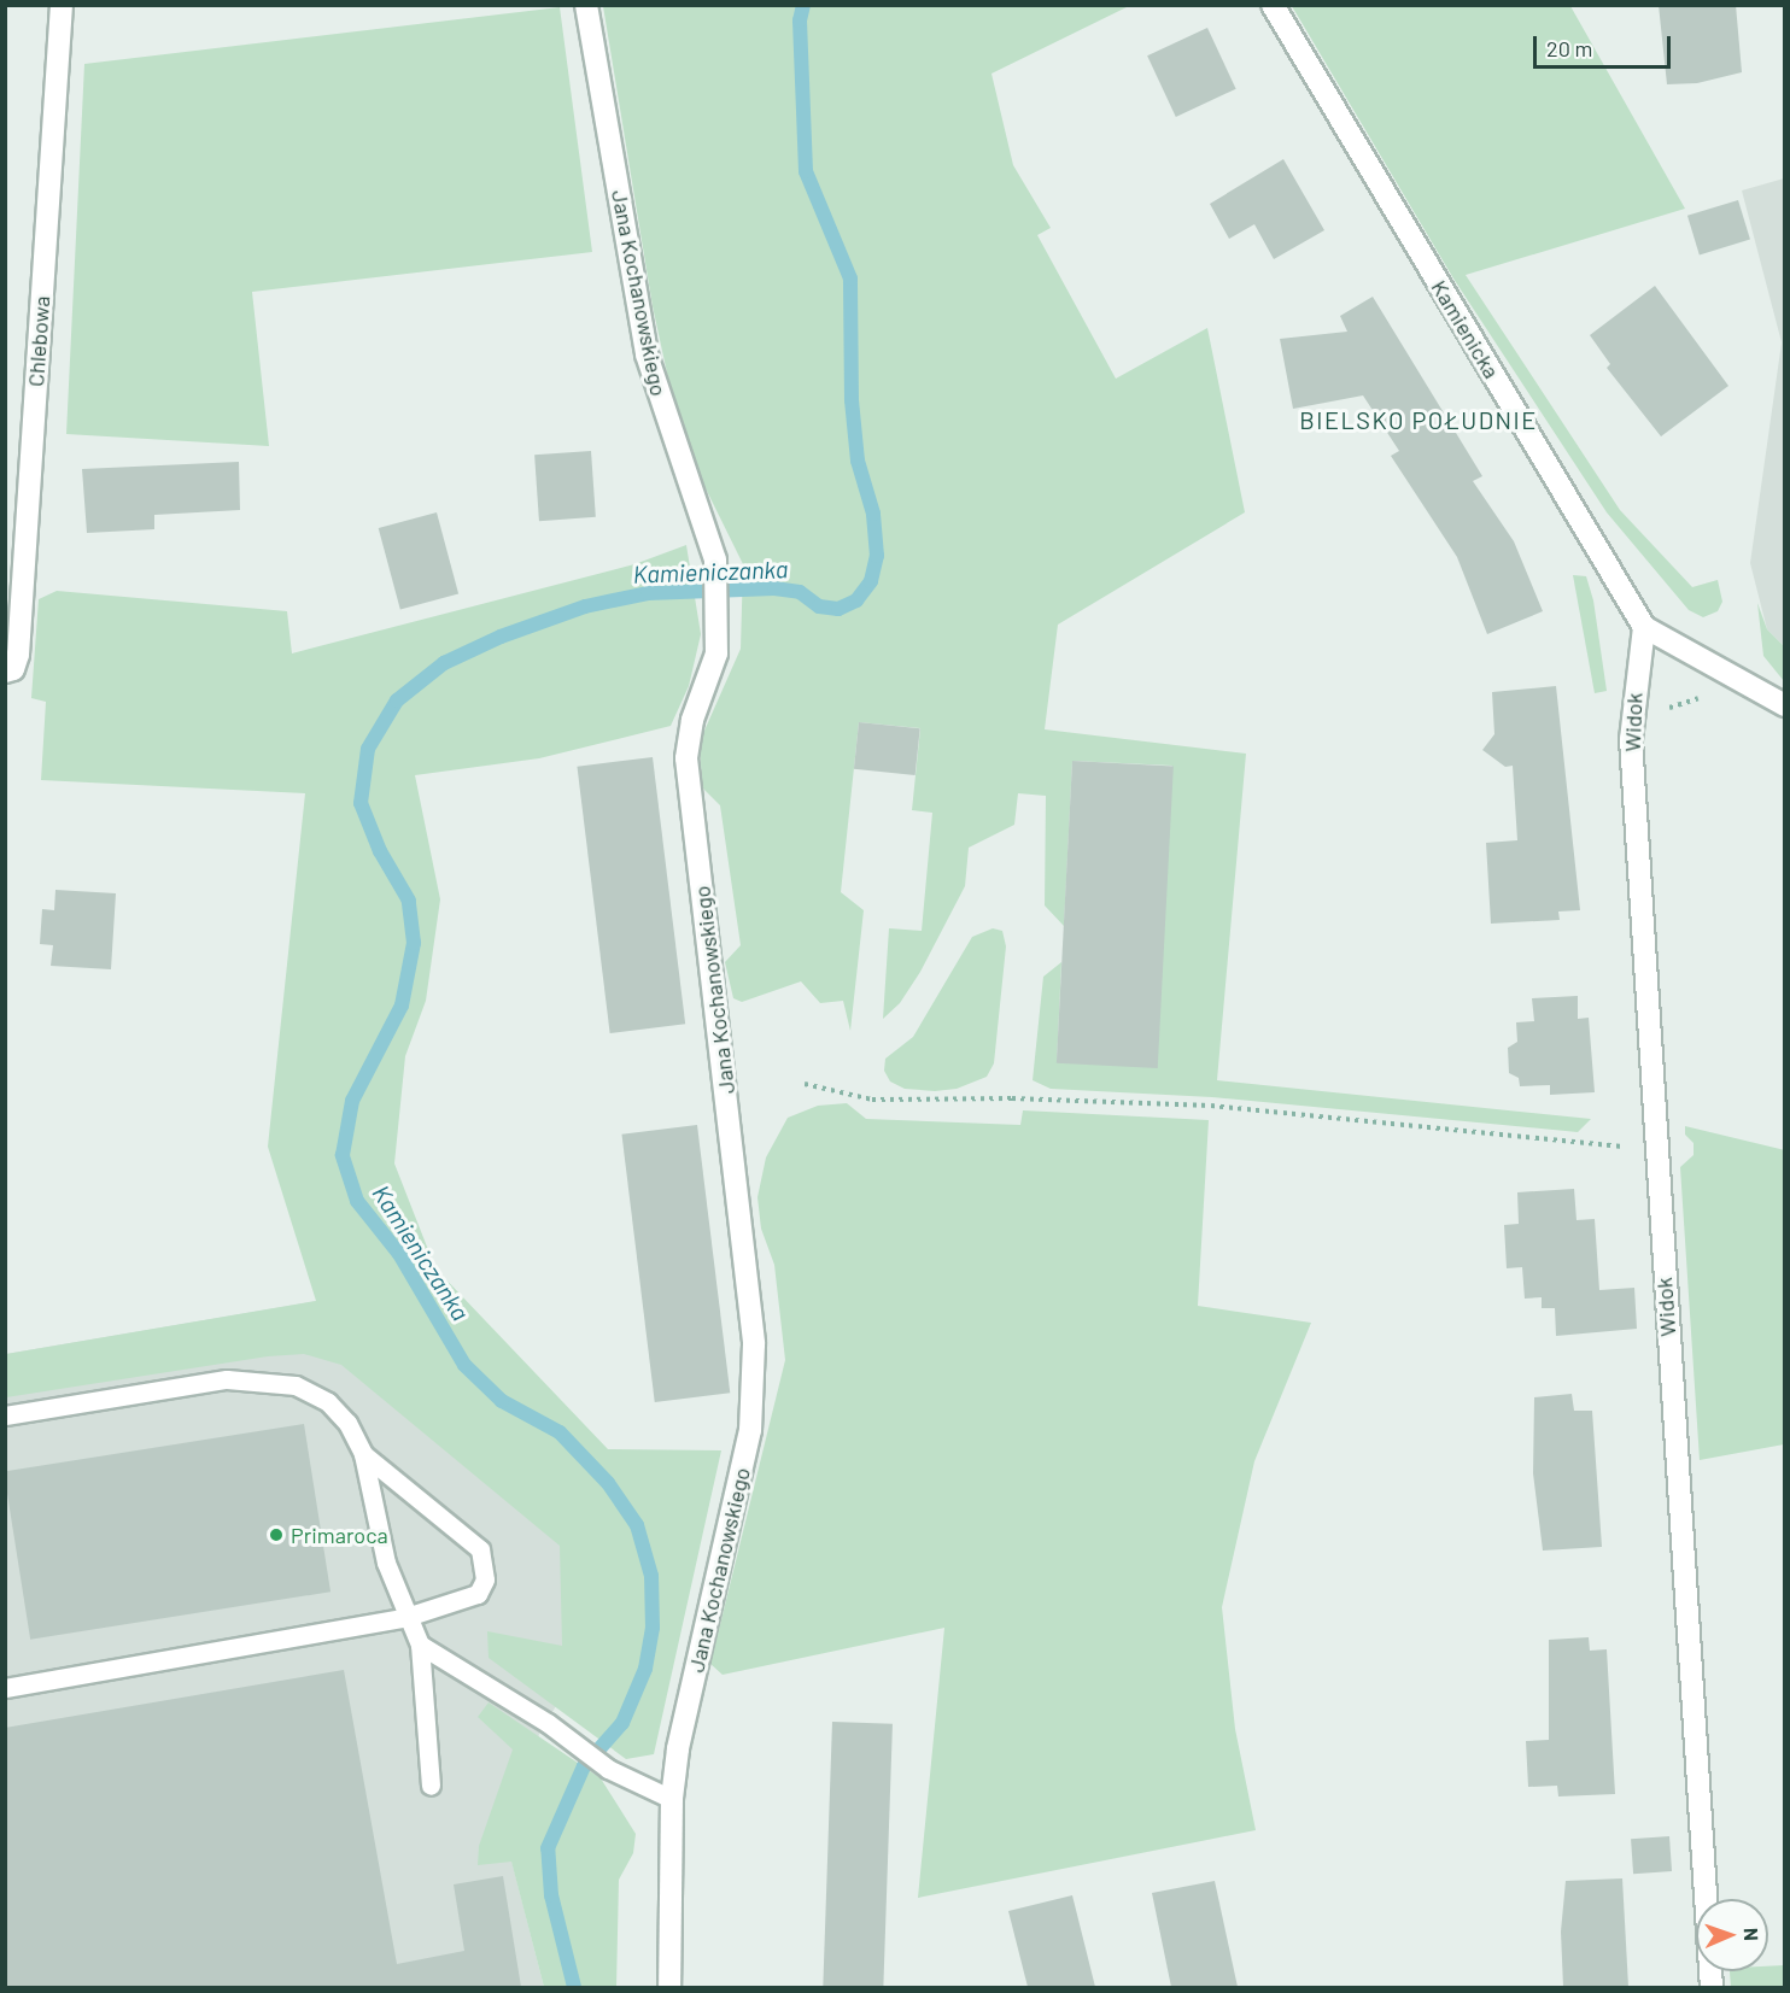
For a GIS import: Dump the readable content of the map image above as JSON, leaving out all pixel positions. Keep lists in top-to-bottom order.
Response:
{
  "streets": {
    "street": [
      "Jana Kochanowskiego",
      "Kamienicka",
      "Chlebowa",
      "Widok"
    ]
  },
  "crossings": [
    ["Kamienicka", "Widok"]
  ],
  "districts": ["BIELSKO POŁUDNIE"],
  "water": ["Kamieniczanka"],
  "places": ["Primaroca"],
  "scale_bar": "20 m",
  "north": "right"
}
